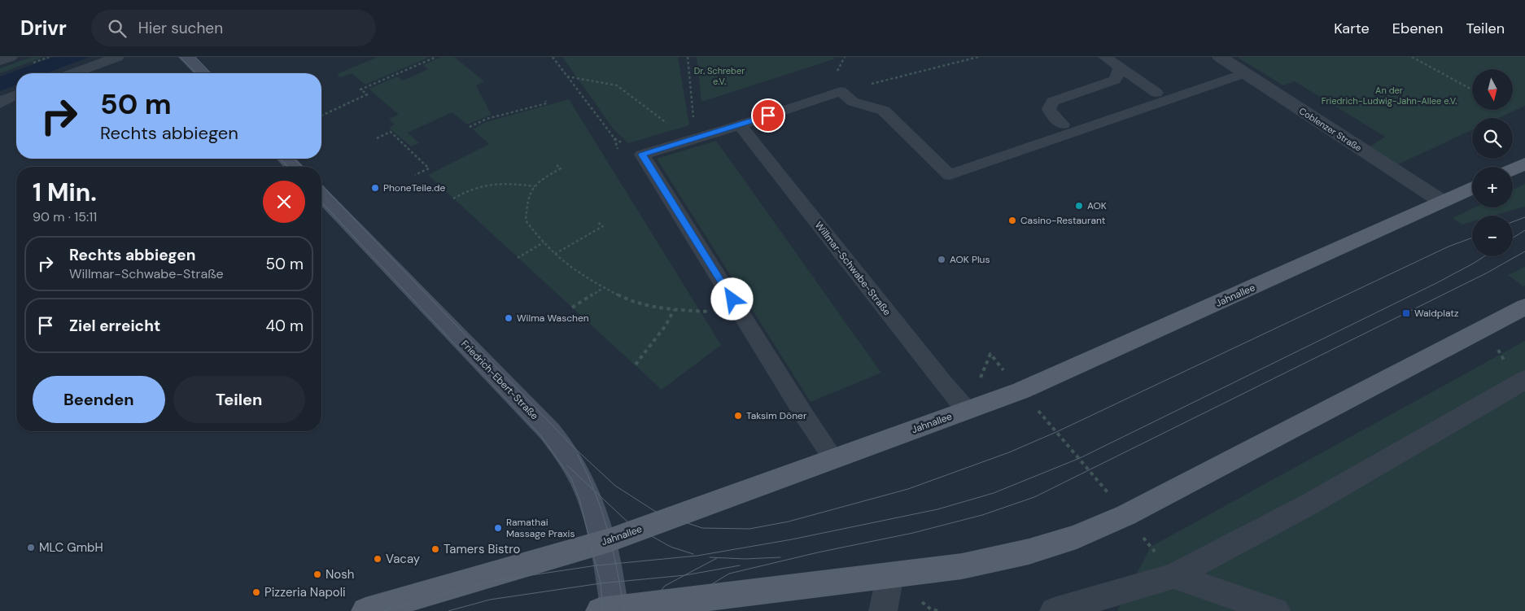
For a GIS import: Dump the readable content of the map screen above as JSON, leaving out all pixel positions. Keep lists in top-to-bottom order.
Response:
{
  "streets": {
    "main road": ["Jahnallee", "Friedrich-Ebert-Straße"],
    "street": ["Coblenzer Straße"],
    "lane": ["Willmar-Schwabe-Straße"]
  },
  "crossings": [
    ["Coblenzer Straße", "Jahnallee"],
    ["Willmar-Schwabe-Straße", "Jahnallee"],
    ["Jahnallee", "Friedrich-Ebert-Straße"]
  ],
  "parks": ["Dr. Schreber e.V.", "An der Friedrich-Ludwig-Jahn-Allee e.V."],
  "places": {
    "other": [
      "PhoneTeile.de",
      "AOK",
      "Casino-Restaurant",
      "AOK Plus",
      "Wilma Waschen",
      "Taksim Döner",
      "Ramathai Massage Praxis",
      "MLC GmbH",
      "Tamers Bistro",
      "Vacay",
      "Nosh",
      "Pizzeria Napoli"
    ],
    "transit": ["Waldplatz"]
  },
  "north": "bottom",
  "page": {
    "header": "Drivr",
    "search": "Hier suchen",
    "nav": ["Karte", "Ebenen", "Teilen"],
    "map_buttons": ["+", "−"],
    "turn": ["50 m", "Rechts abbiegen"],
    "heading": ["1 Min.", "90 m · 15:11"],
    "list": [
      {
        "name": "Rechts abbiegen",
        "note": "Willmar-Schwabe-Straße",
        "value": "50 m"
      },
      {
        "name": "Ziel erreicht",
        "value": "40 m"
      }
    ],
    "buttons": ["Beenden", "Teilen"]
  }
}
